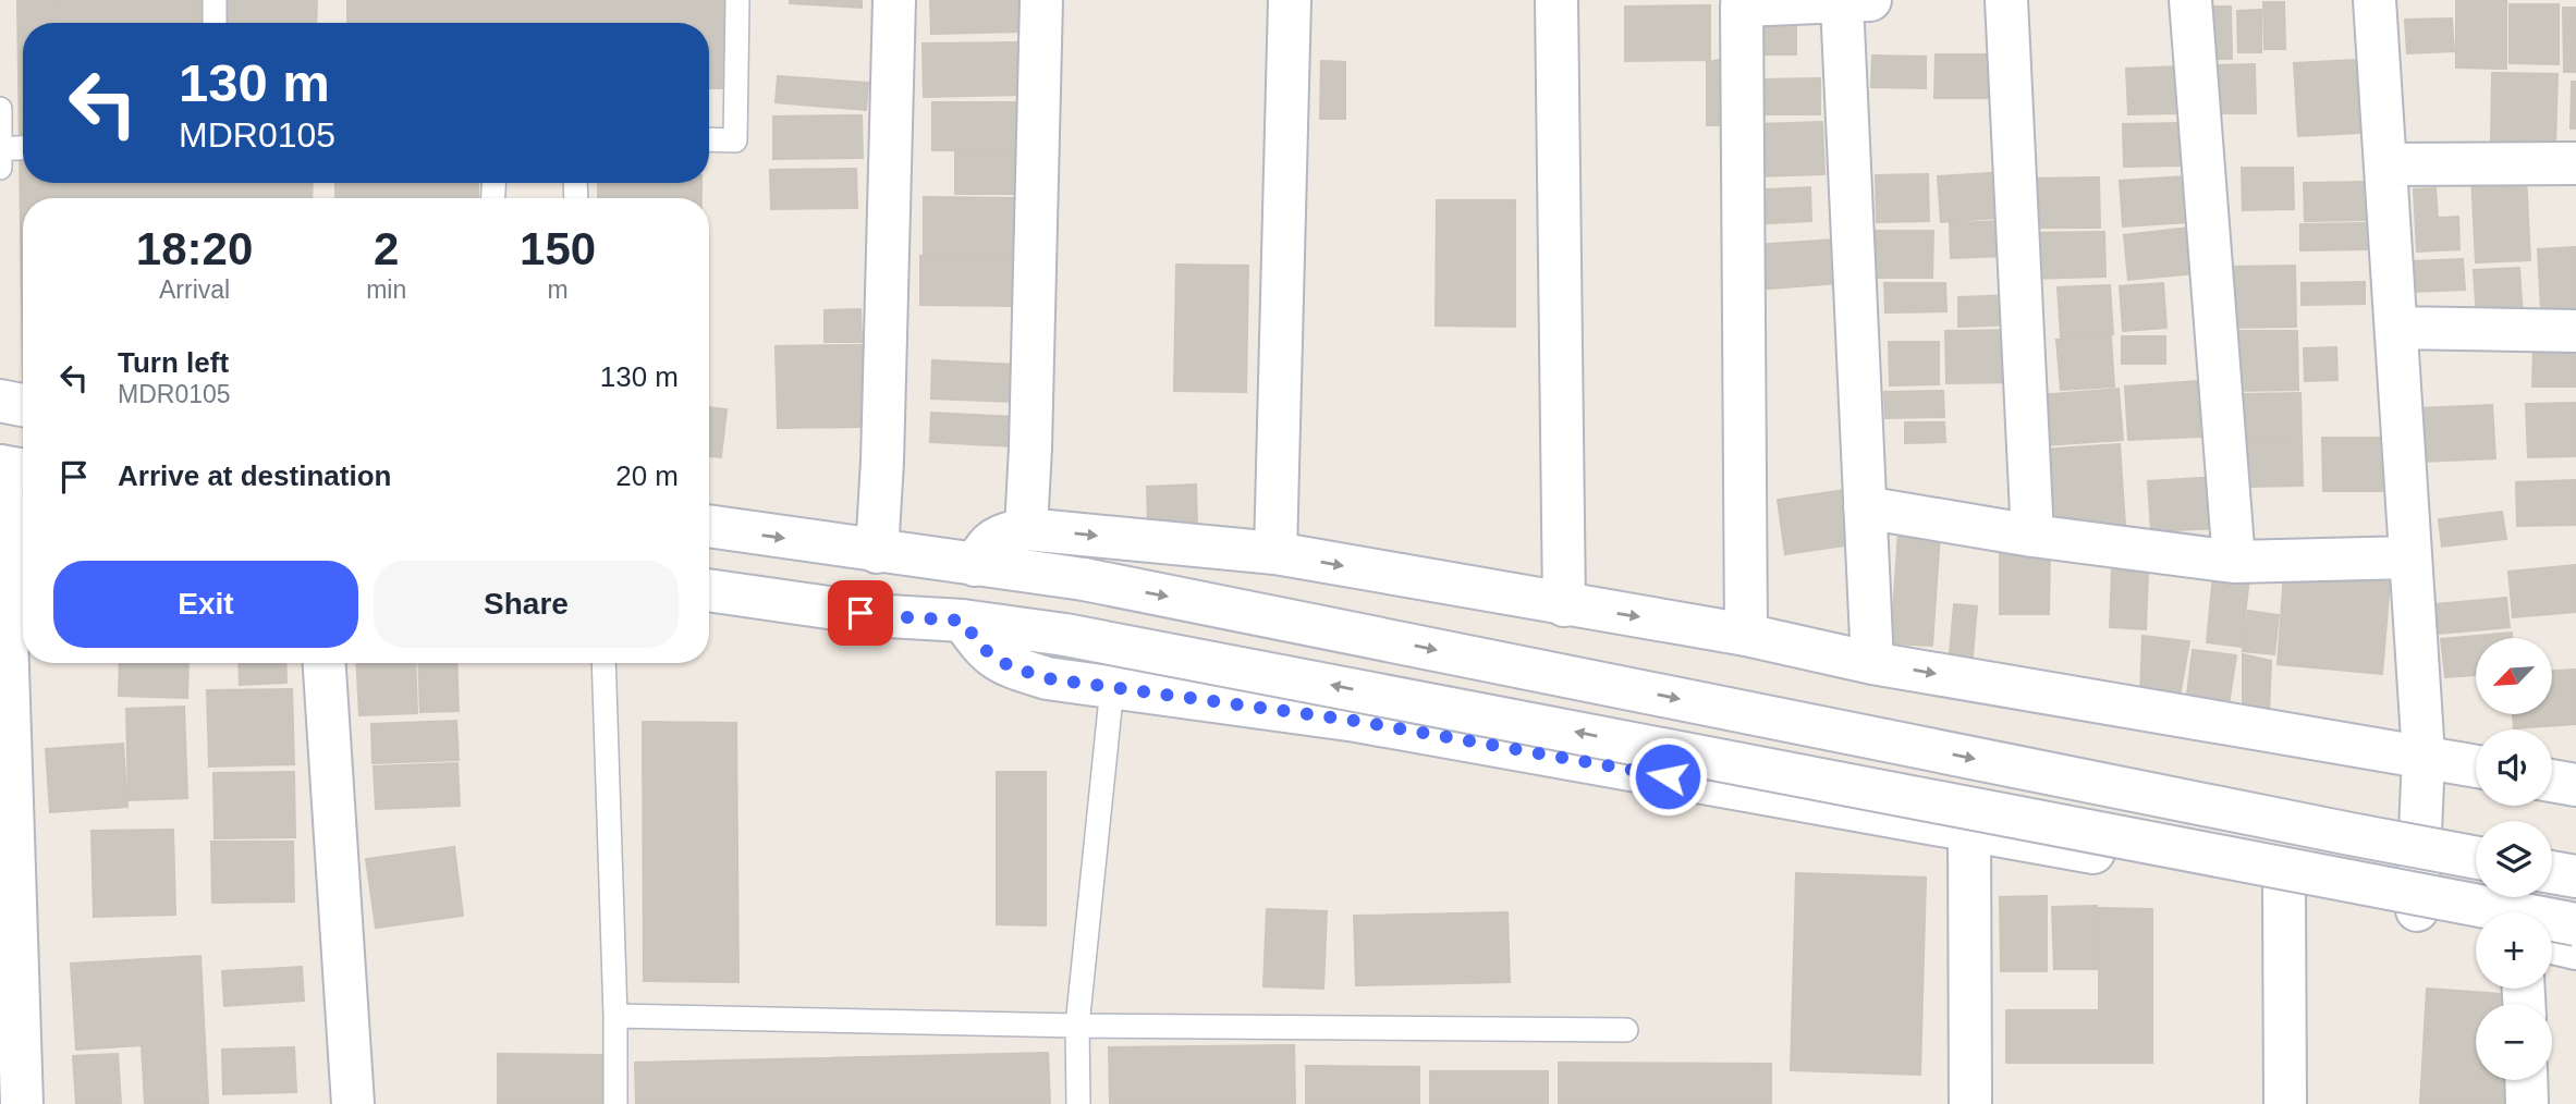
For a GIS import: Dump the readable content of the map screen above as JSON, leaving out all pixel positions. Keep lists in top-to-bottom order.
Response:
{
  "north": "bottom left",
  "page": {
    "turn": ["130 m", "MDR0105"],
    "eta": [
      "18:20",
      "Arrival",
      "2",
      "min",
      "150",
      "m"
    ],
    "list": [
      {
        "name": "Turn left",
        "note": "MDR0105",
        "value": "130 m"
      },
      {
        "name": "Arrive at destination",
        "value": "20 m"
      }
    ],
    "buttons": ["Exit", "Share"],
    "map_buttons": ["+", "−"]
  }
}
